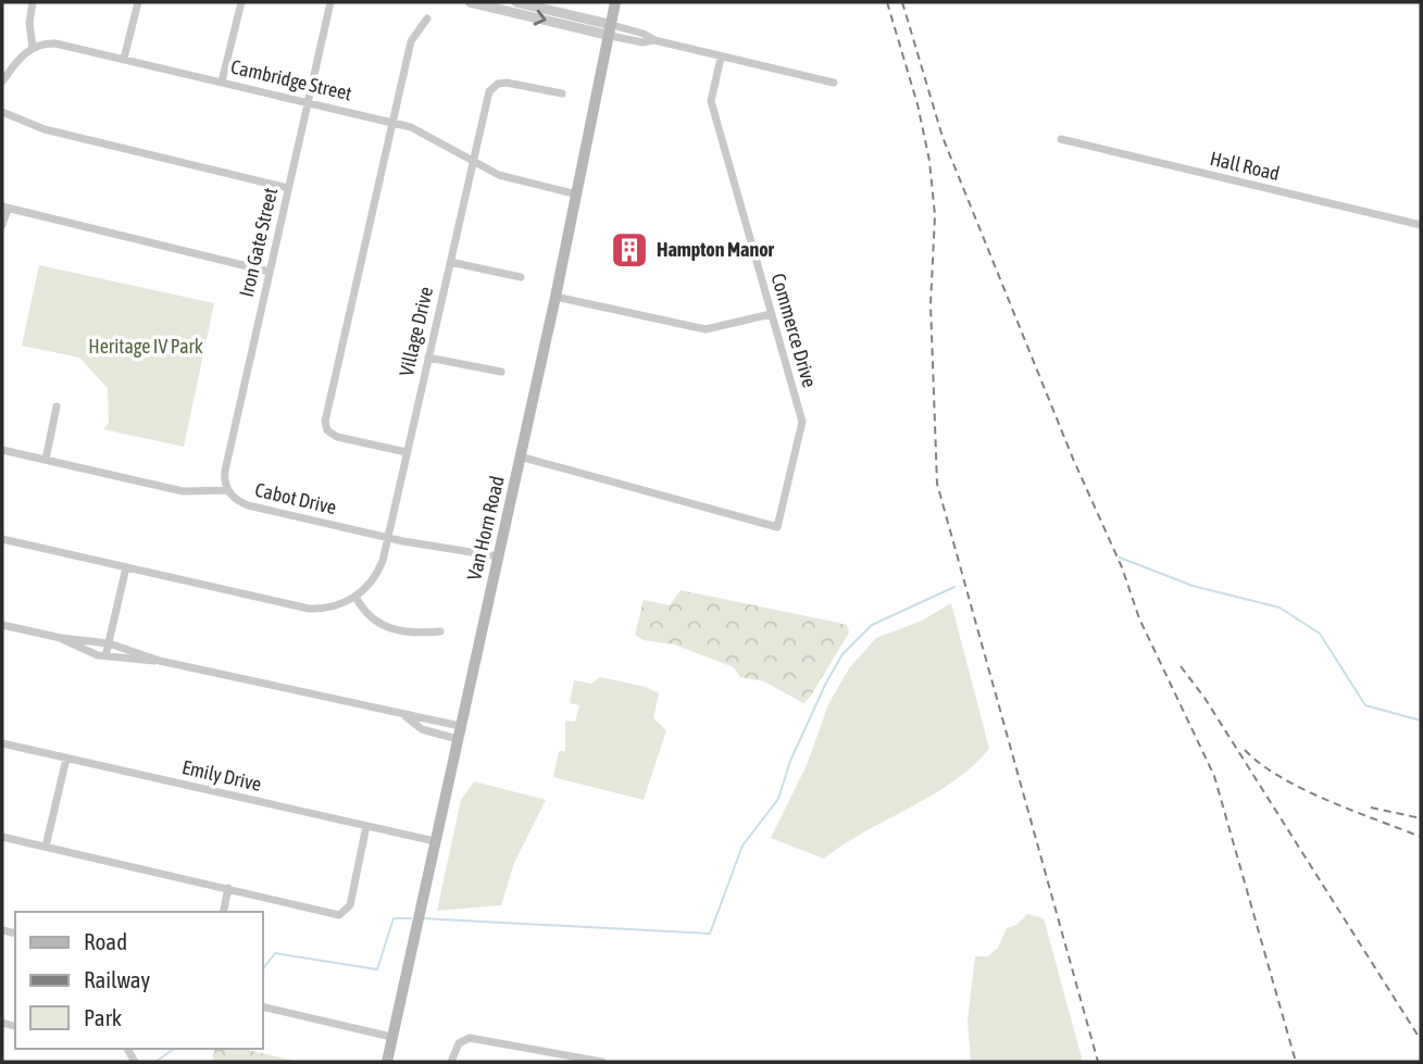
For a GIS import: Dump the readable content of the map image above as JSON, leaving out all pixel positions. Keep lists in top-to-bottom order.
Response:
{
  "streets": {
    "main road": ["Van Horn Road"],
    "street": [
      "Cambridge Street",
      "Hall Road",
      "Iron Gate Street",
      "Commerce Drive",
      "Village Drive",
      "Cabot Drive",
      "Emily Drive"
    ]
  },
  "crossings": [
    ["Cambridge Street", "Iron Gate Street"],
    ["Cambridge Street", "Village Drive"],
    ["Cambridge Street", "Van Horn Road"],
    ["Iron Gate Street", "Cabot Drive"],
    ["Commerce Drive", "Van Horn Road"],
    ["Village Drive", "Cabot Drive"],
    ["Cabot Drive", "Van Horn Road"],
    ["Van Horn Road", "Emily Drive"]
  ],
  "parks": ["Heritage IV Park"],
  "places": {
    "building": ["Hampton Manor"]
  },
  "legend": ["Road", "Railway", "Park"]
}
